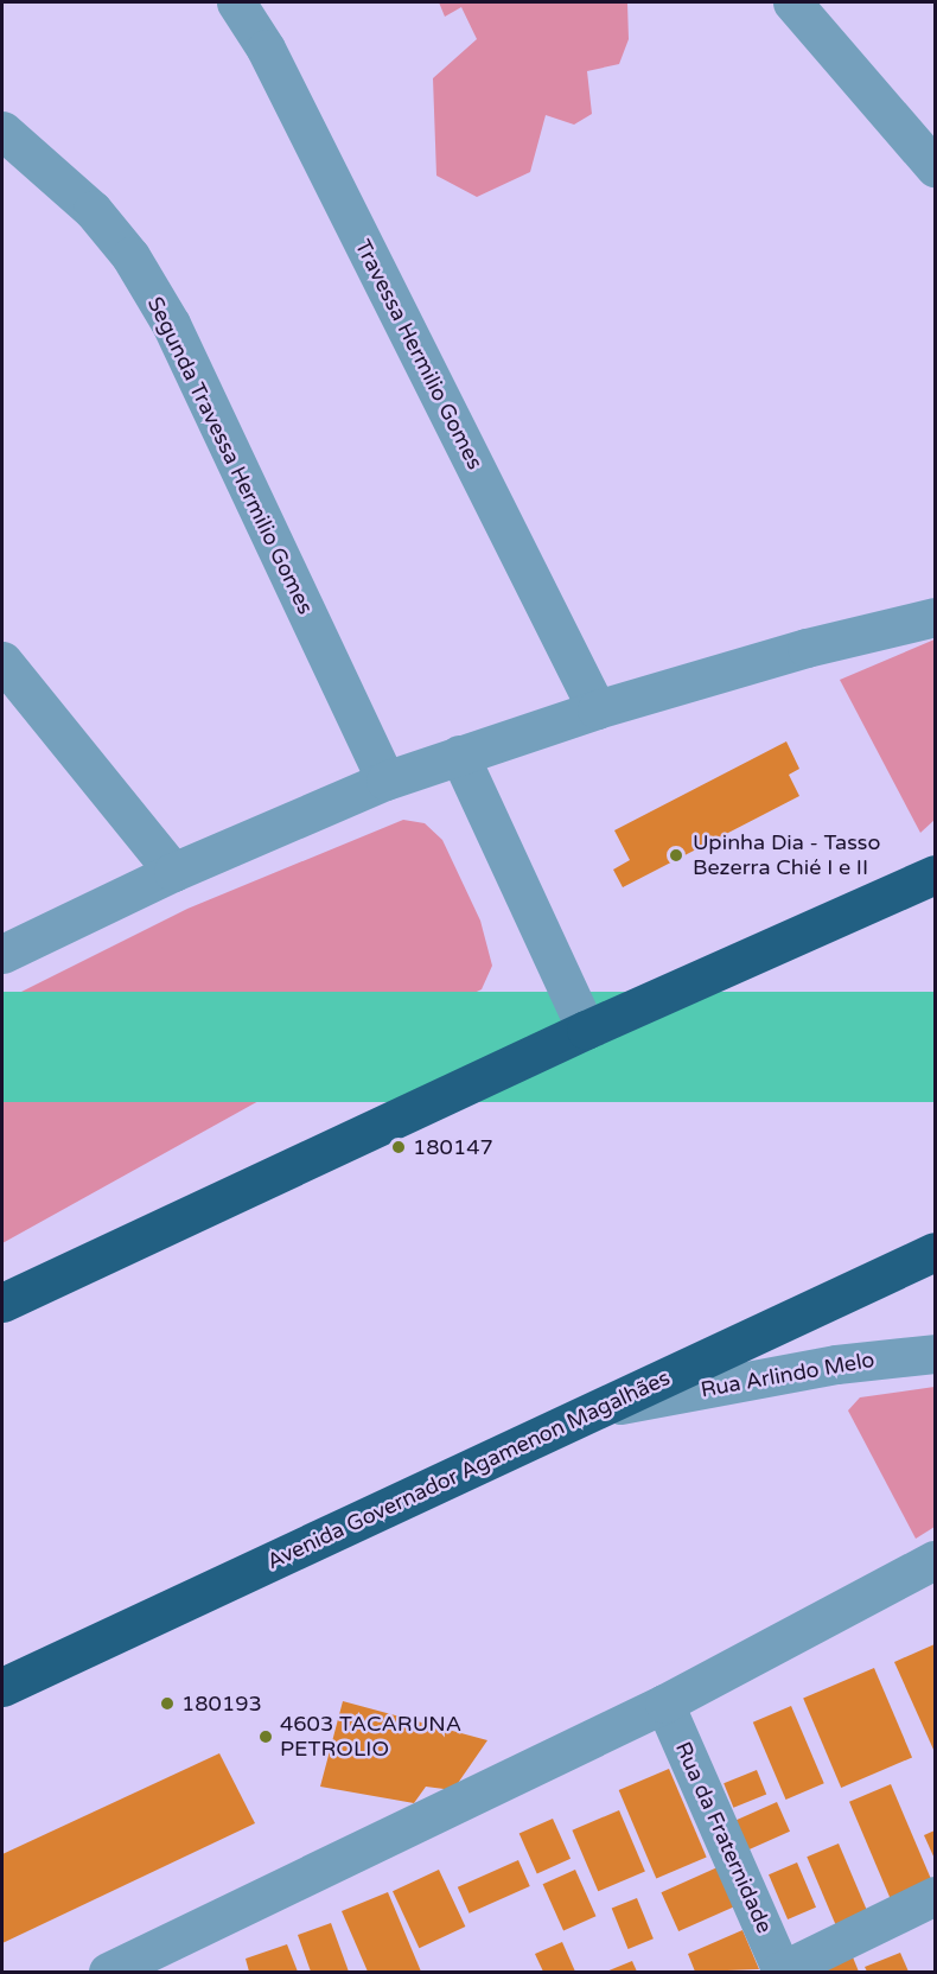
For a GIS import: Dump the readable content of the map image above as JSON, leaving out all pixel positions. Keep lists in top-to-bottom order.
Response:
{
  "streets": {
    "highway": ["Avenida Governador Agamenon Magalhães"],
    "street": [
      "Travessa Hermilio Gomes",
      "Segunda Travessa Hermilio Gomes",
      "Rua Arlindo Melo",
      "Rua da Fraternidade"
    ]
  },
  "crossings": [
    ["Rua Arlindo Melo", "Avenida Governador Agamenon Magalhães"]
  ],
  "places": [
    "Upinha Dia - Tasso Bezerra Chié I e II",
    "180147",
    "180193",
    "4603 TACARUNA PETROLIO"
  ]
}
